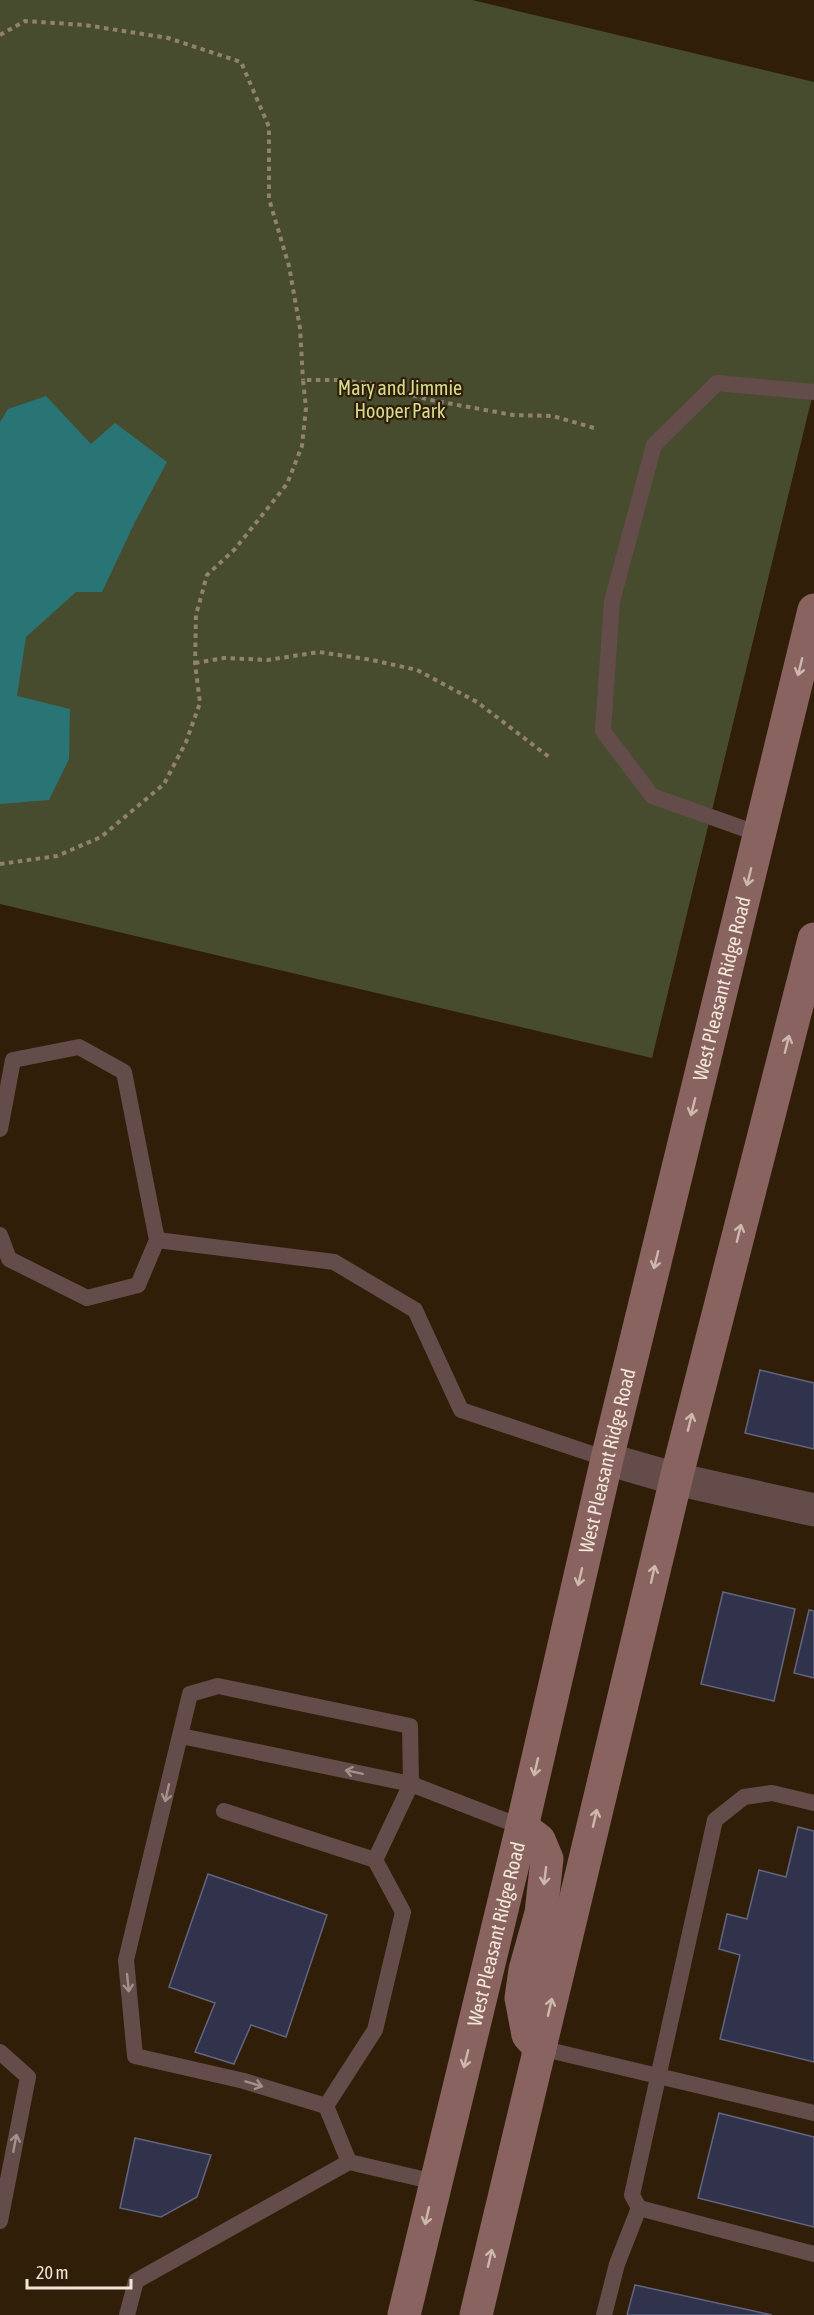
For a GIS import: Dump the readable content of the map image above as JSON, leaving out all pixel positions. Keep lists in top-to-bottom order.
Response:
{
  "streets": {
    "street": ["West Pleasant Ridge Road"]
  },
  "parks": ["Mary and Jimmie Hooper Park"],
  "scale_bar": "20 m"
}
